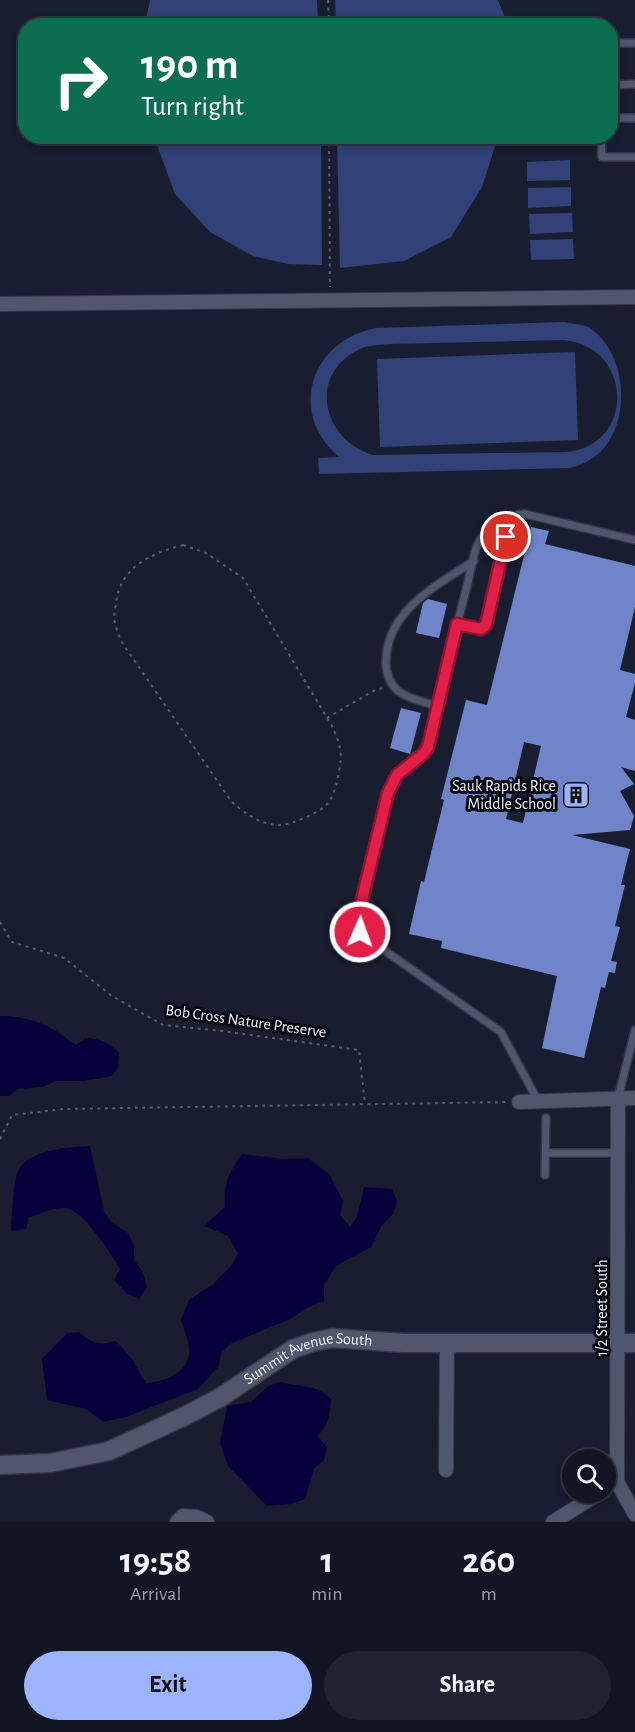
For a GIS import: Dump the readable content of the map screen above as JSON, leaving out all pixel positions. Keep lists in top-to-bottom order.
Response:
{
  "streets": {
    "street": ["1/2 Street South", "Summit Avenue South"],
    "path": ["Bob Cross Nature Preserve"]
  },
  "crossings": [
    ["1/2 Street South", "Summit Avenue South"]
  ],
  "places": {
    "building": ["Sauk Rapids Rice Middle School"]
  },
  "page": {
    "turn": ["190 m", "Turn right"],
    "eta": [
      "19:58",
      "Arrival",
      "1",
      "min",
      "260",
      "m"
    ],
    "buttons": ["Exit", "Share"]
  }
}
